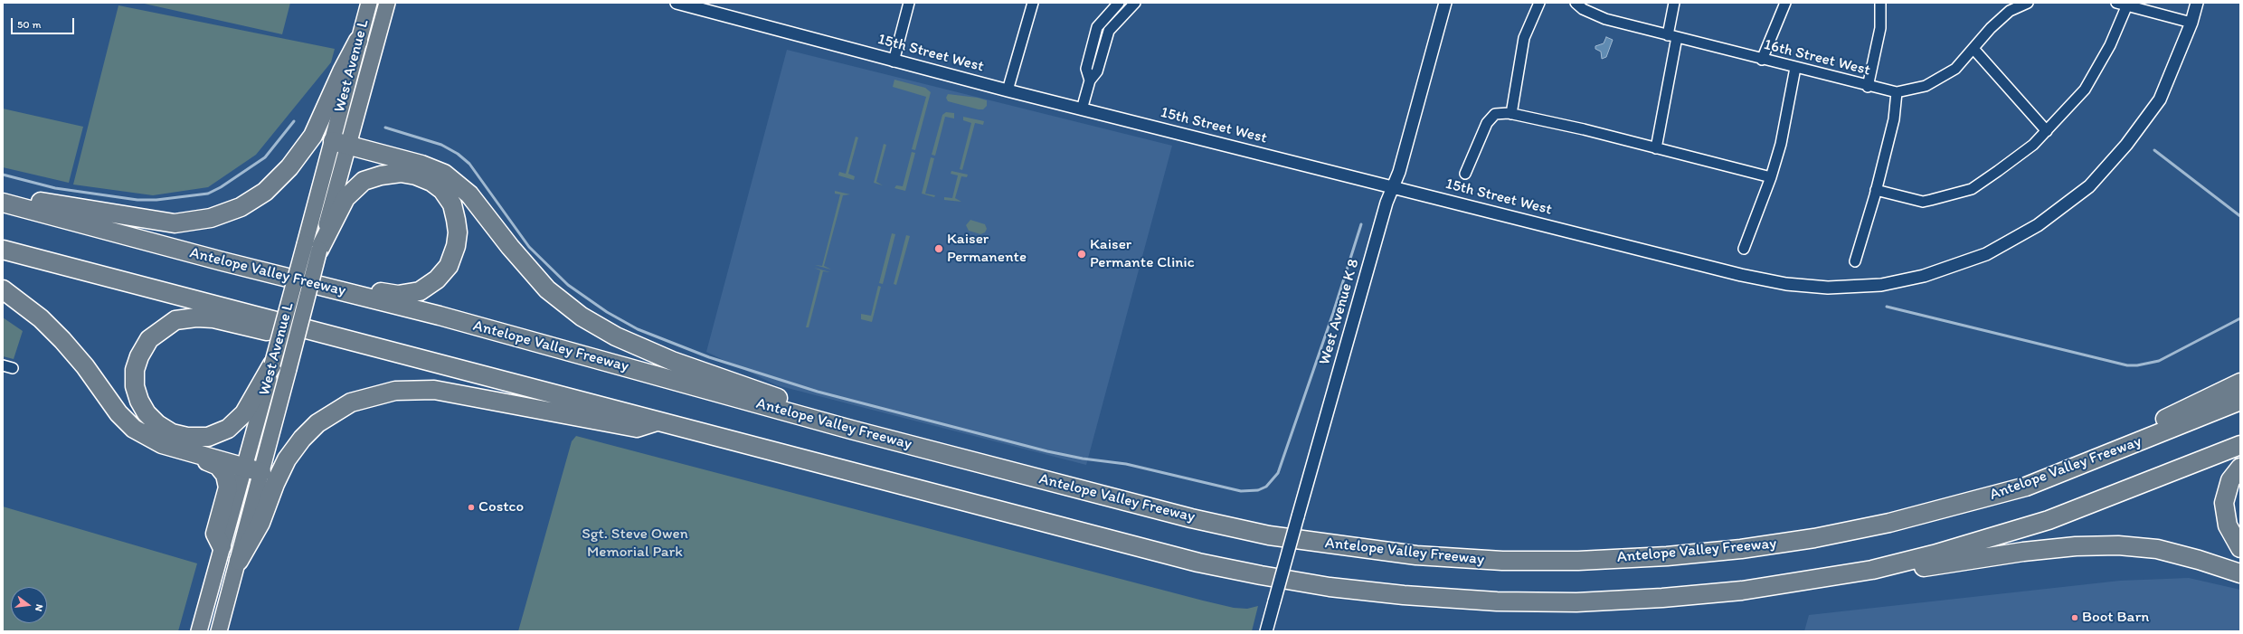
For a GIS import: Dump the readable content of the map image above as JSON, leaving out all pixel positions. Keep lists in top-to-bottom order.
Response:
{
  "streets": {
    "highway": ["Antelope Valley Freeway"],
    "main road": ["West Avenue L"],
    "street": ["15th Street West", "16th Street West", "West Avenue K 8"]
  },
  "crossings": [
    ["15th Street West", "West Avenue K 8"]
  ],
  "parks": ["Sgt. Steve Owen Memorial Park"],
  "places": [
    "Kaiser Permanente",
    "Kaiser Permante Clinic",
    "Costco",
    "Boot Barn"
  ],
  "scale_bar": "50 m",
  "north": "right"
}
